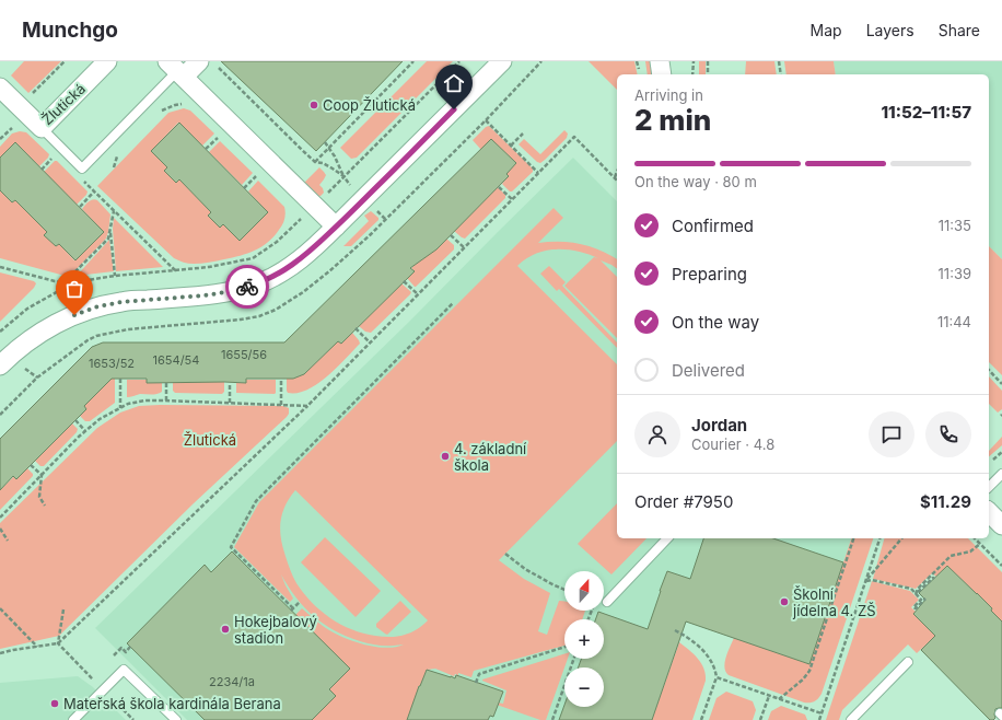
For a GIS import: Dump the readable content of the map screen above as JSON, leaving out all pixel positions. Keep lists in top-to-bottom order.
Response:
{
  "streets": {
    "street": ["Žlutická"]
  },
  "parks": ["Žlutická"],
  "places": [
    "Coop Žlutická",
    "4. základní škola",
    "Školní jídelna 4. ZŠ",
    "Hokejbalový stadion",
    "Mateřská škola kardinála Berana"
  ],
  "house_numbers": [
    "1655/56",
    "1654/54",
    "1653/52",
    "2234/1a"
  ],
  "north": "top",
  "page": {
    "header": "Munchgo",
    "nav": ["Map", "Layers", "Share"],
    "heading": ["2 min", "Arriving in", "11:52–11:57"],
    "panel": [
      "Jordan",
      "Courier · 4.8",
      "Order #7950",
      "$11.29"
    ],
    "bar": "On the way · 80 m",
    "list": [
      ["Confirmed", "11:35"],
      ["Preparing", "11:39"],
      ["On the way", "11:44"],
      "Delivered"
    ],
    "map_buttons": ["+", "−"]
  }
}
